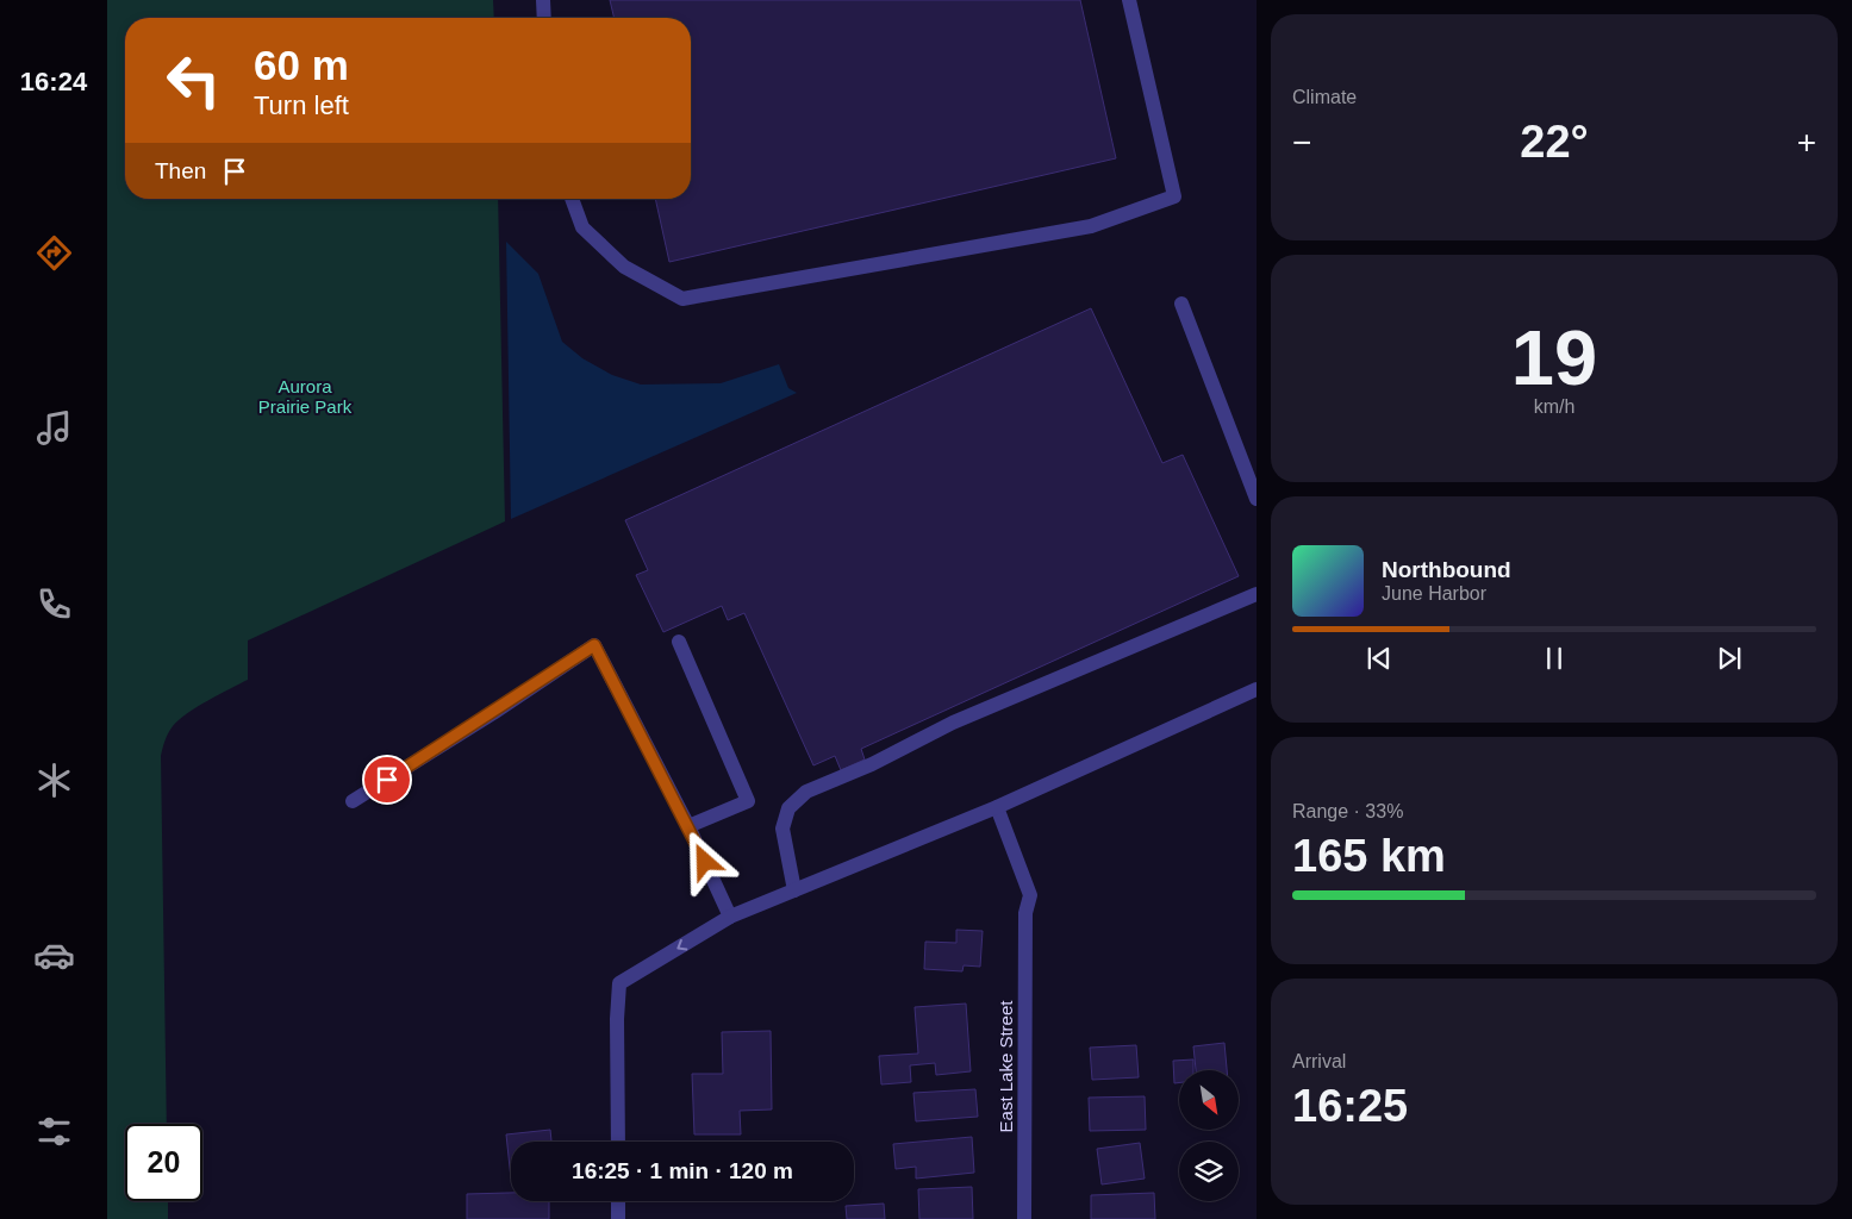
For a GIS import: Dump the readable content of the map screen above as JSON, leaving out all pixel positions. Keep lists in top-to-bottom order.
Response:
{
  "streets": {
    "street": ["East Lake Street"]
  },
  "parks": ["Aurora Prairie Park"],
  "north": "bottom right",
  "page": {
    "tabs": "16:24",
    "tile": [
      "Climate",
      ["19", "km/h"],
      ["Range · 33%", "165 km"],
      ["Arrival", "16:25"]
    ],
    "turn": ["60 m", "Turn left"],
    "heat": ["−", "22°", "+"],
    "then": "Then",
    "song": ["Northbound", "June Harbor"],
    "limit": "20",
    "trip": "16:25 · 1 min · 120 m"
  }
}
